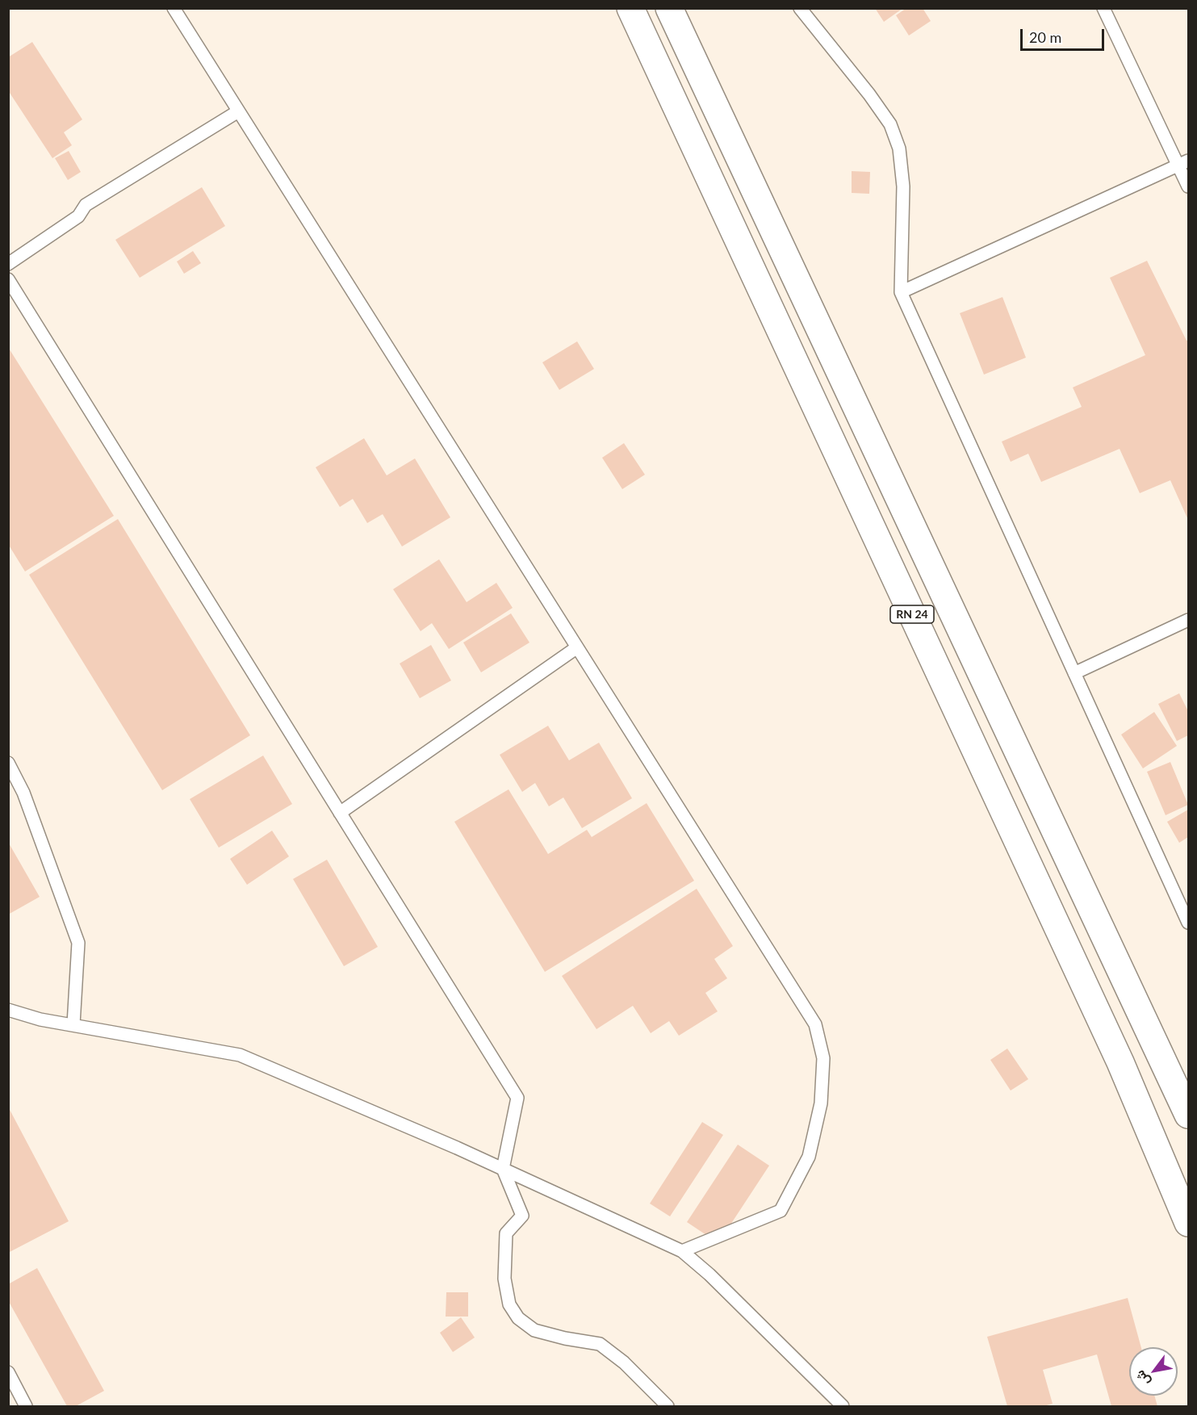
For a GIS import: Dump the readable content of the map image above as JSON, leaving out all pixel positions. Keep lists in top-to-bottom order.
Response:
{
  "streets": {
    "highway": ["RN 24"]
  },
  "scale_bar": "20 m",
  "north": "bottom left"
}
